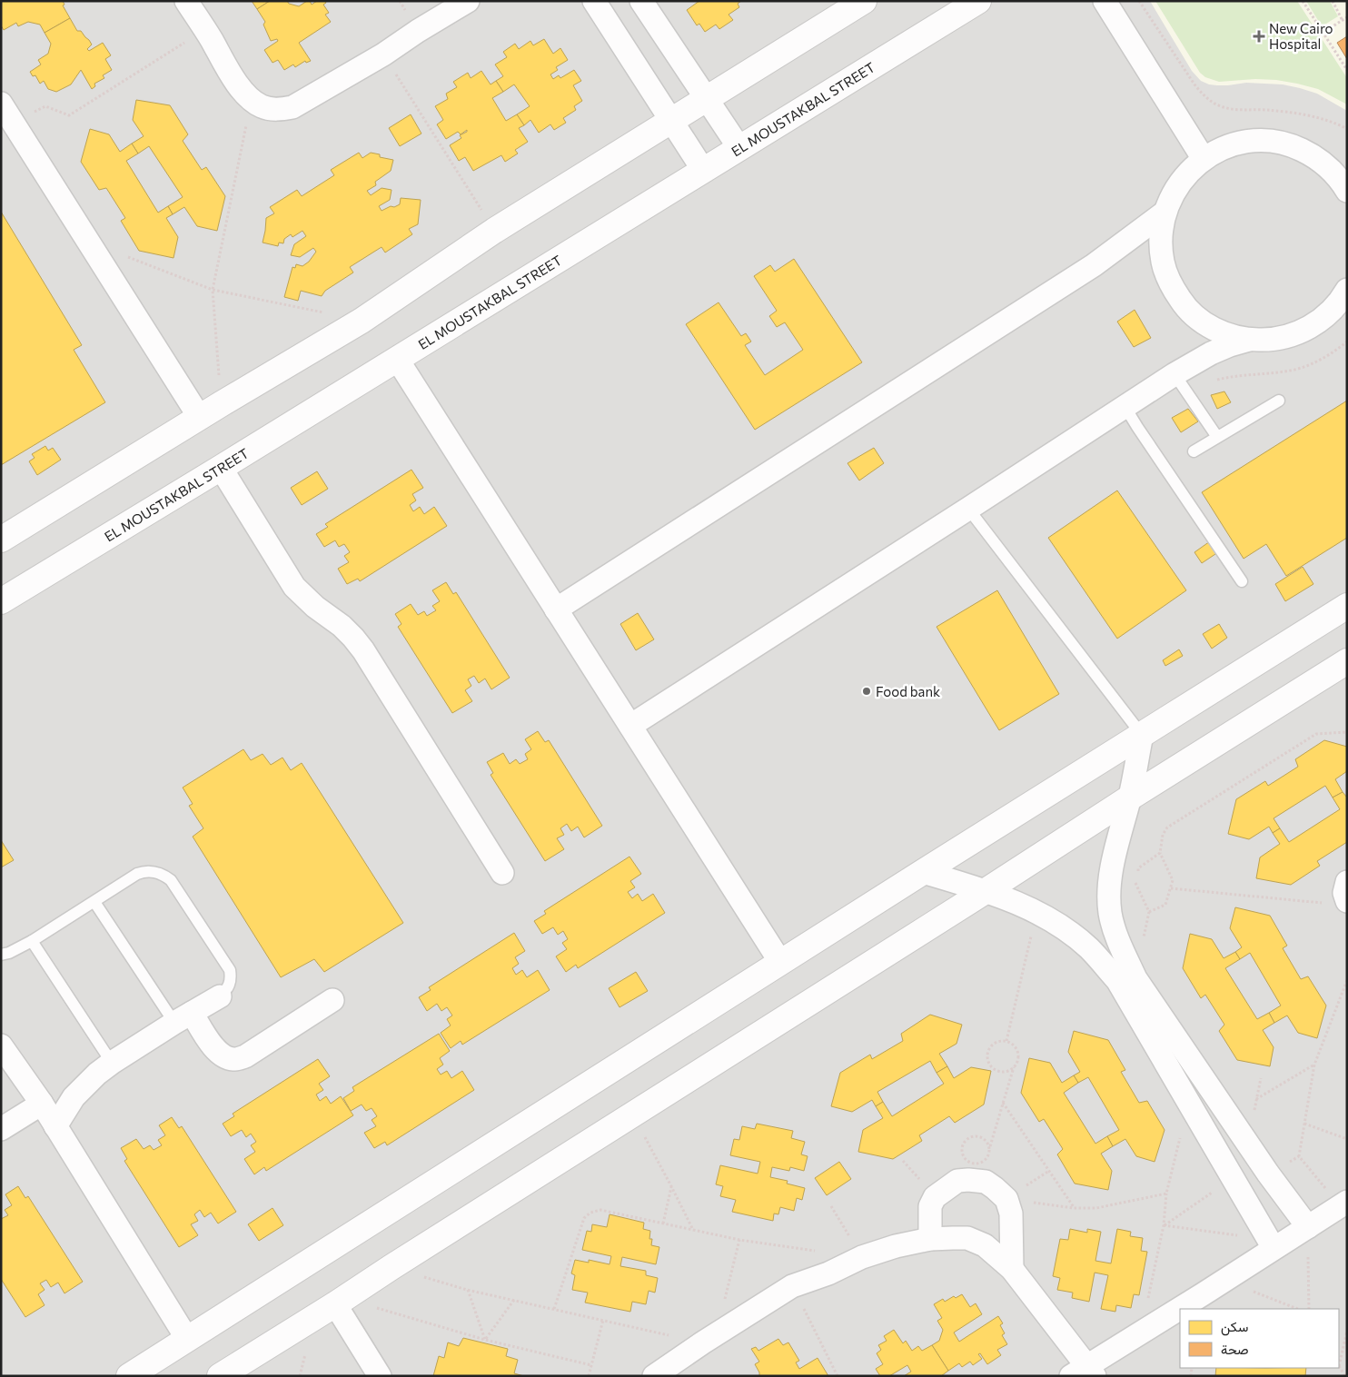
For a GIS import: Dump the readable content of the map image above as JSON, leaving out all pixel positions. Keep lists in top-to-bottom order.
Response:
{
  "streets": {
    "street": ["EL MOUSTAKBAL STREET"]
  },
  "places": {
    "health": ["New Cairo Hospital"],
    "other": ["Food bank"]
  },
  "legend": ["سكن", "صحة"]
}
